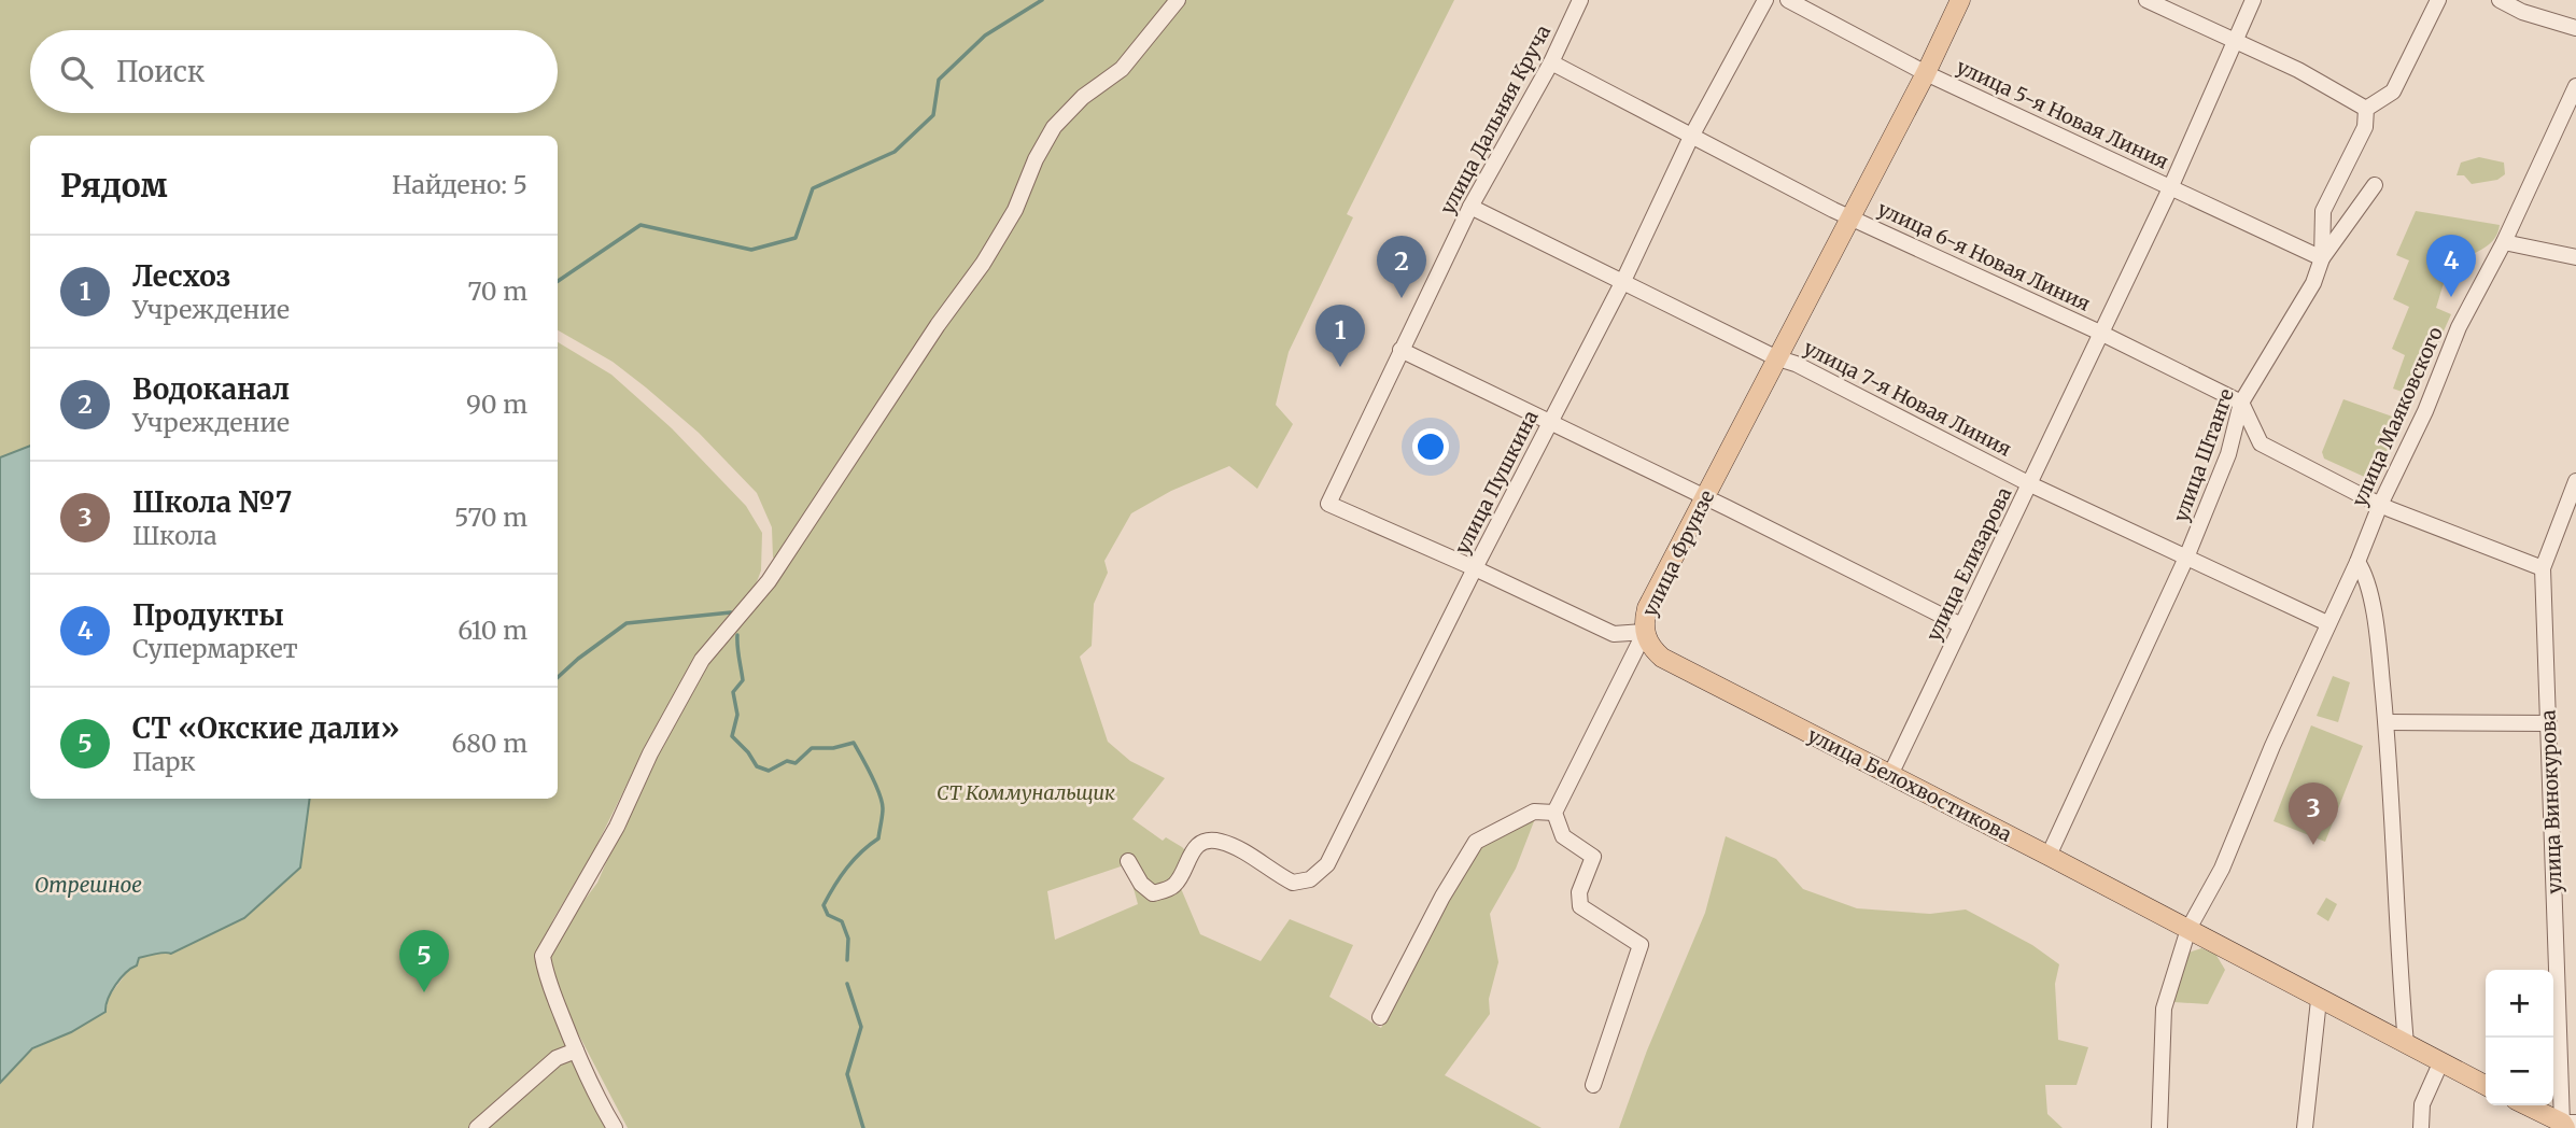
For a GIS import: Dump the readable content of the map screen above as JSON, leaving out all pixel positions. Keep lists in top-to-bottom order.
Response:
{
  "streets": {
    "main road": ["улица Фрунзе", "улица Белохвостикова"],
    "street": [
      "улица 5-я Новая Линия",
      "улица Дальняя Круча",
      "улица 6-я Новая Линия",
      "улица 7-я Новая Линия",
      "улица Маяковского",
      "улица Штанге",
      "улица Пушкина",
      "улица Елизарова",
      "улица Винокурова"
    ]
  },
  "crossings": [
    ["улица 5-я Новая Линия", "улица Штанге"],
    ["улица 5-я Новая Линия", "улица Фрунзе"],
    ["улица 5-я Новая Линия", "улица Елизарова"],
    ["улица Дальняя Круча", "улица 6-я Новая Линия"],
    ["улица Дальняя Круча", "улица 7-я Новая Линия"],
    ["улица Дальняя Круча", "улица Пушкина"],
    ["улица 6-я Новая Линия", "улица Штанге"],
    ["улица 6-я Новая Линия", "улица Пушкина"],
    ["улица 6-я Новая Линия", "улица Фрунзе"],
    ["улица 6-я Новая Линия", "улица Елизарова"],
    ["улица 7-я Новая Линия", "улица Маяковского"],
    ["улица 7-я Новая Линия", "улица Штанге"],
    ["улица 7-я Новая Линия", "улица Пушкина"],
    ["улица 7-я Новая Линия", "улица Фрунзе"],
    ["улица 7-я Новая Линия", "улица Елизарова"],
    ["улица Маяковского", "улица Белохвостикова"],
    ["улица Штанге", "улица Белохвостикова"],
    ["улица Фрунзе", "улица Белохвостикова"],
    ["улица Елизарова", "улица Белохвостикова"]
  ],
  "water": ["Отрешное"],
  "parks": ["СТ Коммунальщик"],
  "page": {
    "search": "Поиск",
    "heading": ["Рядом", "Найдено: 5"],
    "list": [
      {
        "mark": "1",
        "name": "Лесхоз",
        "note": "Учреждение",
        "value": "70 m"
      },
      {
        "mark": "2",
        "name": "Водоканал",
        "note": "Учреждение",
        "value": "90 m"
      },
      {
        "mark": "3",
        "name": "Школа №7",
        "note": "Школа",
        "value": "570 m"
      },
      {
        "mark": "4",
        "name": "Продукты",
        "note": "Супермаркет",
        "value": "610 m"
      },
      {
        "mark": "5",
        "name": "СТ «Окские дали»",
        "note": "Парк",
        "value": "680 m"
      }
    ],
    "pins": [
      "4",
      "2",
      "1",
      "3",
      "5"
    ],
    "map_buttons": ["+", "−"]
  }
}
